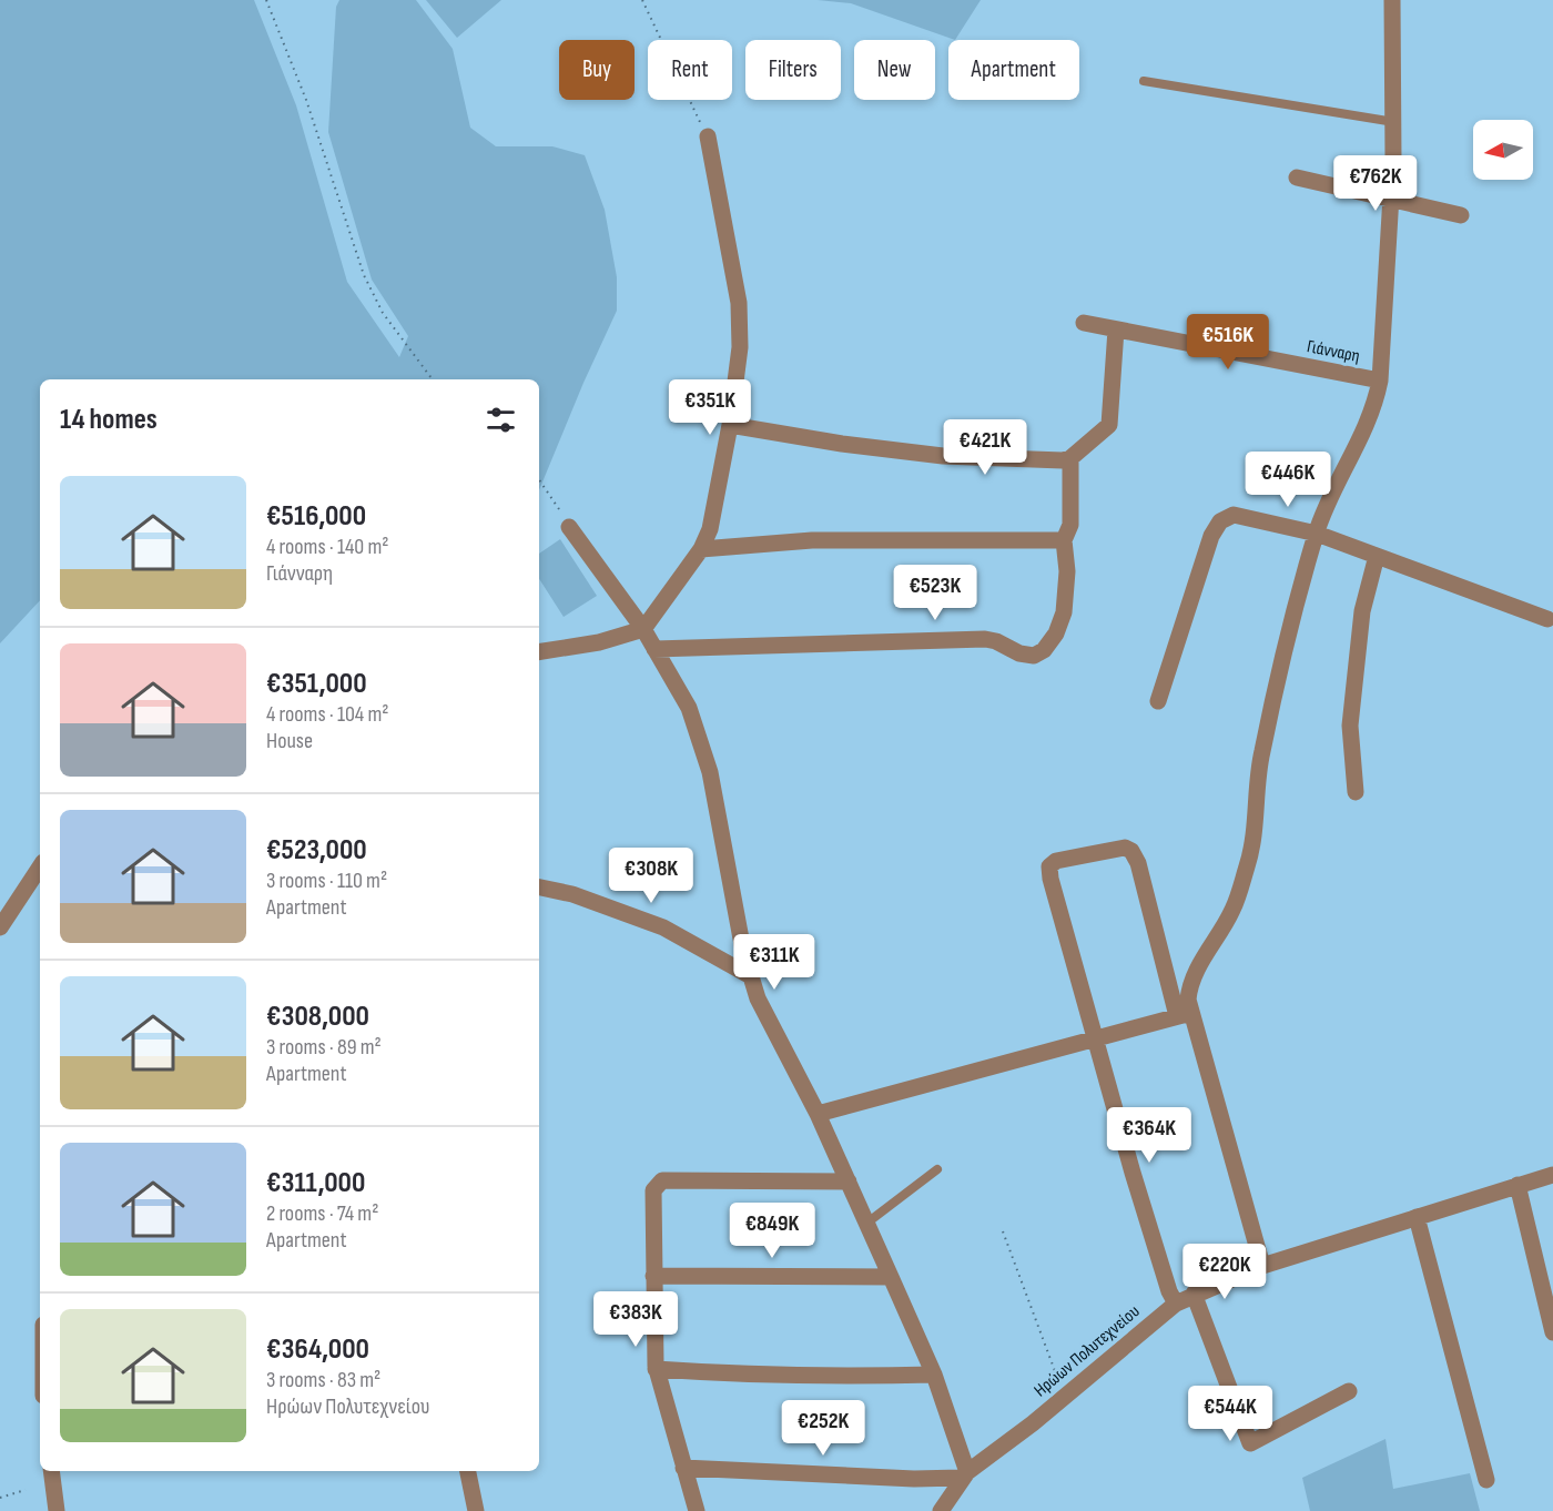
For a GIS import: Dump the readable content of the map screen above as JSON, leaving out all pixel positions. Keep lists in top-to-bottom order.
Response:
{
  "streets": {
    "street": ["Γιάνναρη", "Ηρώων Πολυτεχνείου"]
  },
  "north": "left",
  "page": {
    "chip": [
      "Buy",
      "Rent",
      "Filters",
      "New",
      "Apartment"
    ],
    "price": [
      "€762K",
      "€516K",
      "€351K",
      "€421K",
      "€446K",
      "€523K",
      "€308K",
      "€311K",
      "€364K",
      "€849K",
      "€220K",
      "€383K",
      "€544K",
      "€252K"
    ],
    "heading": "14 homes",
    "list": [
      {
        "name": "€516,000",
        "note": "4 rooms · 140 m² · Γιάνναρη"
      },
      {
        "name": "€351,000",
        "note": "4 rooms · 104 m² · House"
      },
      {
        "name": "€523,000",
        "note": "3 rooms · 110 m² · Apartment"
      },
      {
        "name": "€308,000",
        "note": "3 rooms · 89 m² · Apartment"
      },
      {
        "name": "€311,000",
        "note": "2 rooms · 74 m² · Apartment"
      },
      {
        "name": "€364,000",
        "note": "3 rooms · 83 m² · Ηρώων Πολυτεχνείου"
      }
    ]
  }
}
